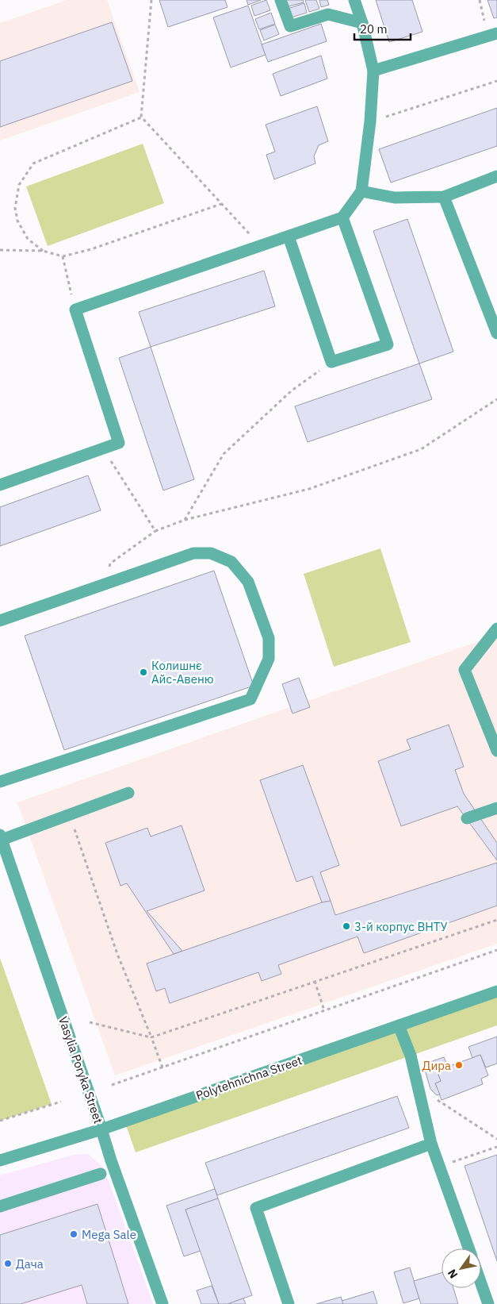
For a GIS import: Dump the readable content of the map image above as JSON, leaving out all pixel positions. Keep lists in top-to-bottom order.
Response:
{
  "streets": {
    "street": ["Vasylia Poryka Street", "Polytehnichna Street"]
  },
  "crossings": [
    ["Vasylia Poryka Street", "Polytehnichna Street"]
  ],
  "places": [
    "Колишнє Айс-Авеню",
    "3-й корпус ВНТУ",
    "Дира",
    "Mega Sale",
    "Дача"
  ],
  "scale_bar": "20 m",
  "north": "bottom left"
}
